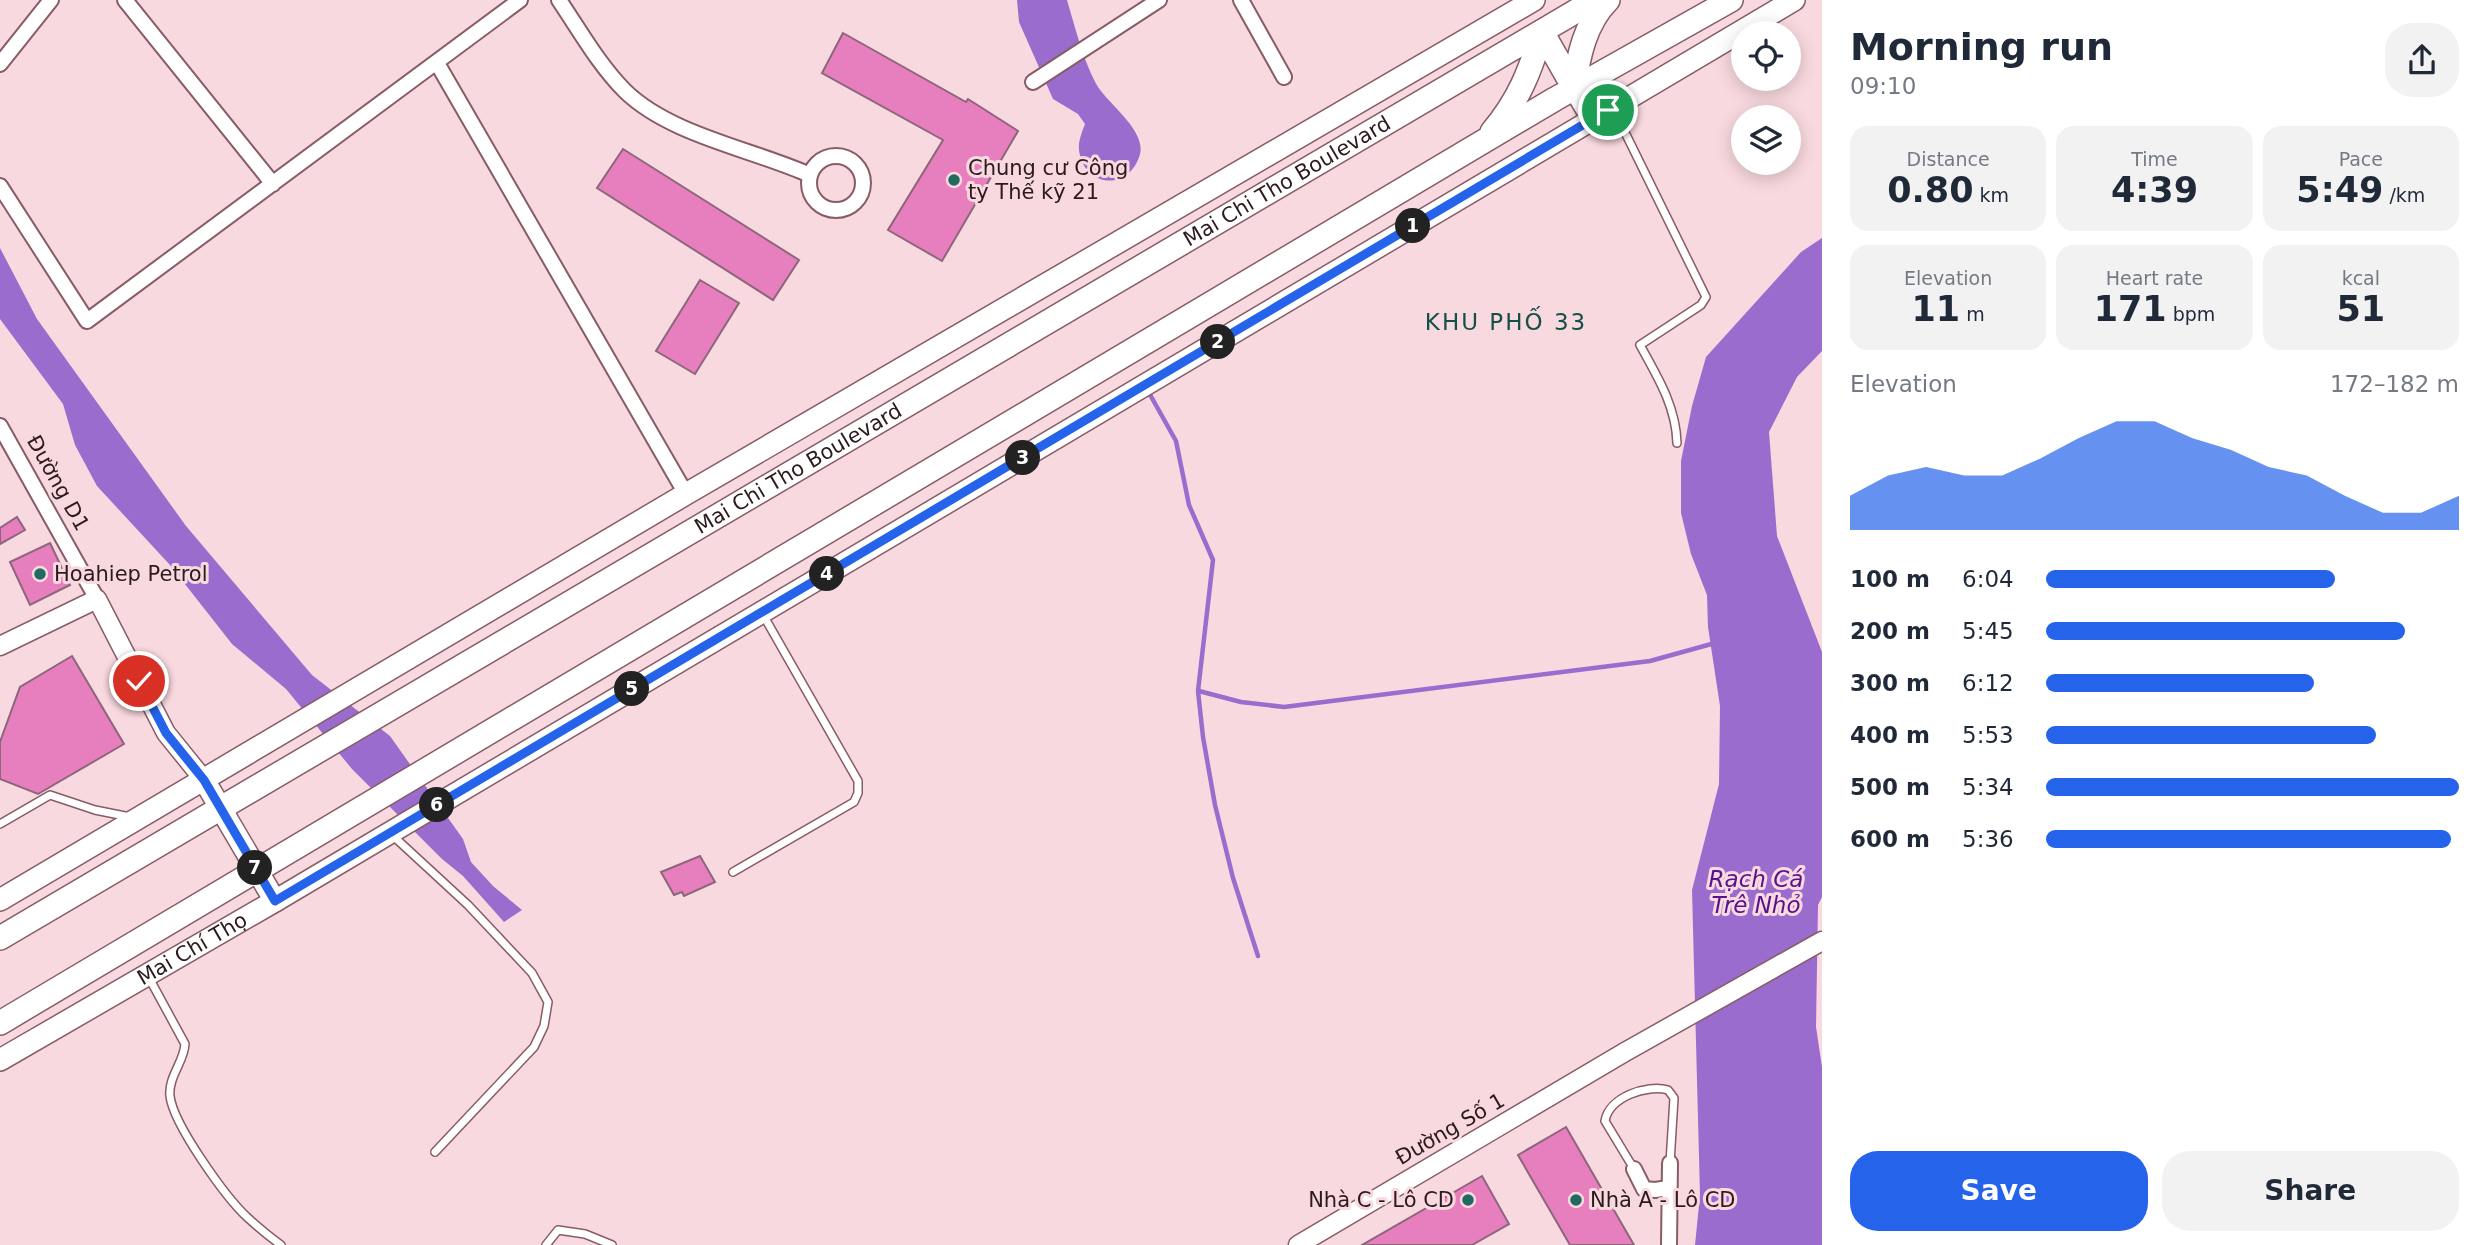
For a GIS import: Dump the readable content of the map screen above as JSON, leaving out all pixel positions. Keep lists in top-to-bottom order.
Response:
{
  "streets": {
    "highway": ["Mai Chi Tho Boulevard", "Mai Chí Thọ"],
    "street": ["Đường D1", "Đường Số 1"]
  },
  "crossings": [
    ["Mai Chi Tho Boulevard", "Đường D1"]
  ],
  "districts": ["KHU PHỐ 33"],
  "water": ["Rạch Cá Trê Nhỏ"],
  "places": [
    "Chung cư Công ty Thế kỹ 21",
    "Hoahiep Petrol",
    "Nhà C - Lô CD",
    "Nhà A - Lô CD"
  ],
  "page": {
    "heading": ["Morning run", "09:10"],
    "stats": [
      ["Distance", "0.80 km"],
      ["Time", "4:39"],
      ["Pace", "5:49 /km"],
      ["Elevation", "11 m"],
      ["Heart rate", "171 bpm"],
      ["kcal", "51"]
    ],
    "pins": [
      "1",
      "2",
      "3",
      "4",
      "5",
      "6",
      "7"
    ],
    "chart": ["Elevation", "172–182 m"],
    "list": [
      {
        "name": "100 m",
        "note": "6:04"
      },
      {
        "name": "200 m",
        "note": "5:45"
      },
      {
        "name": "300 m",
        "note": "6:12"
      },
      {
        "name": "400 m",
        "note": "5:53"
      },
      {
        "name": "500 m",
        "note": "5:34"
      },
      {
        "name": "600 m",
        "note": "5:36"
      }
    ],
    "buttons": ["Save", "Share"]
  }
}
